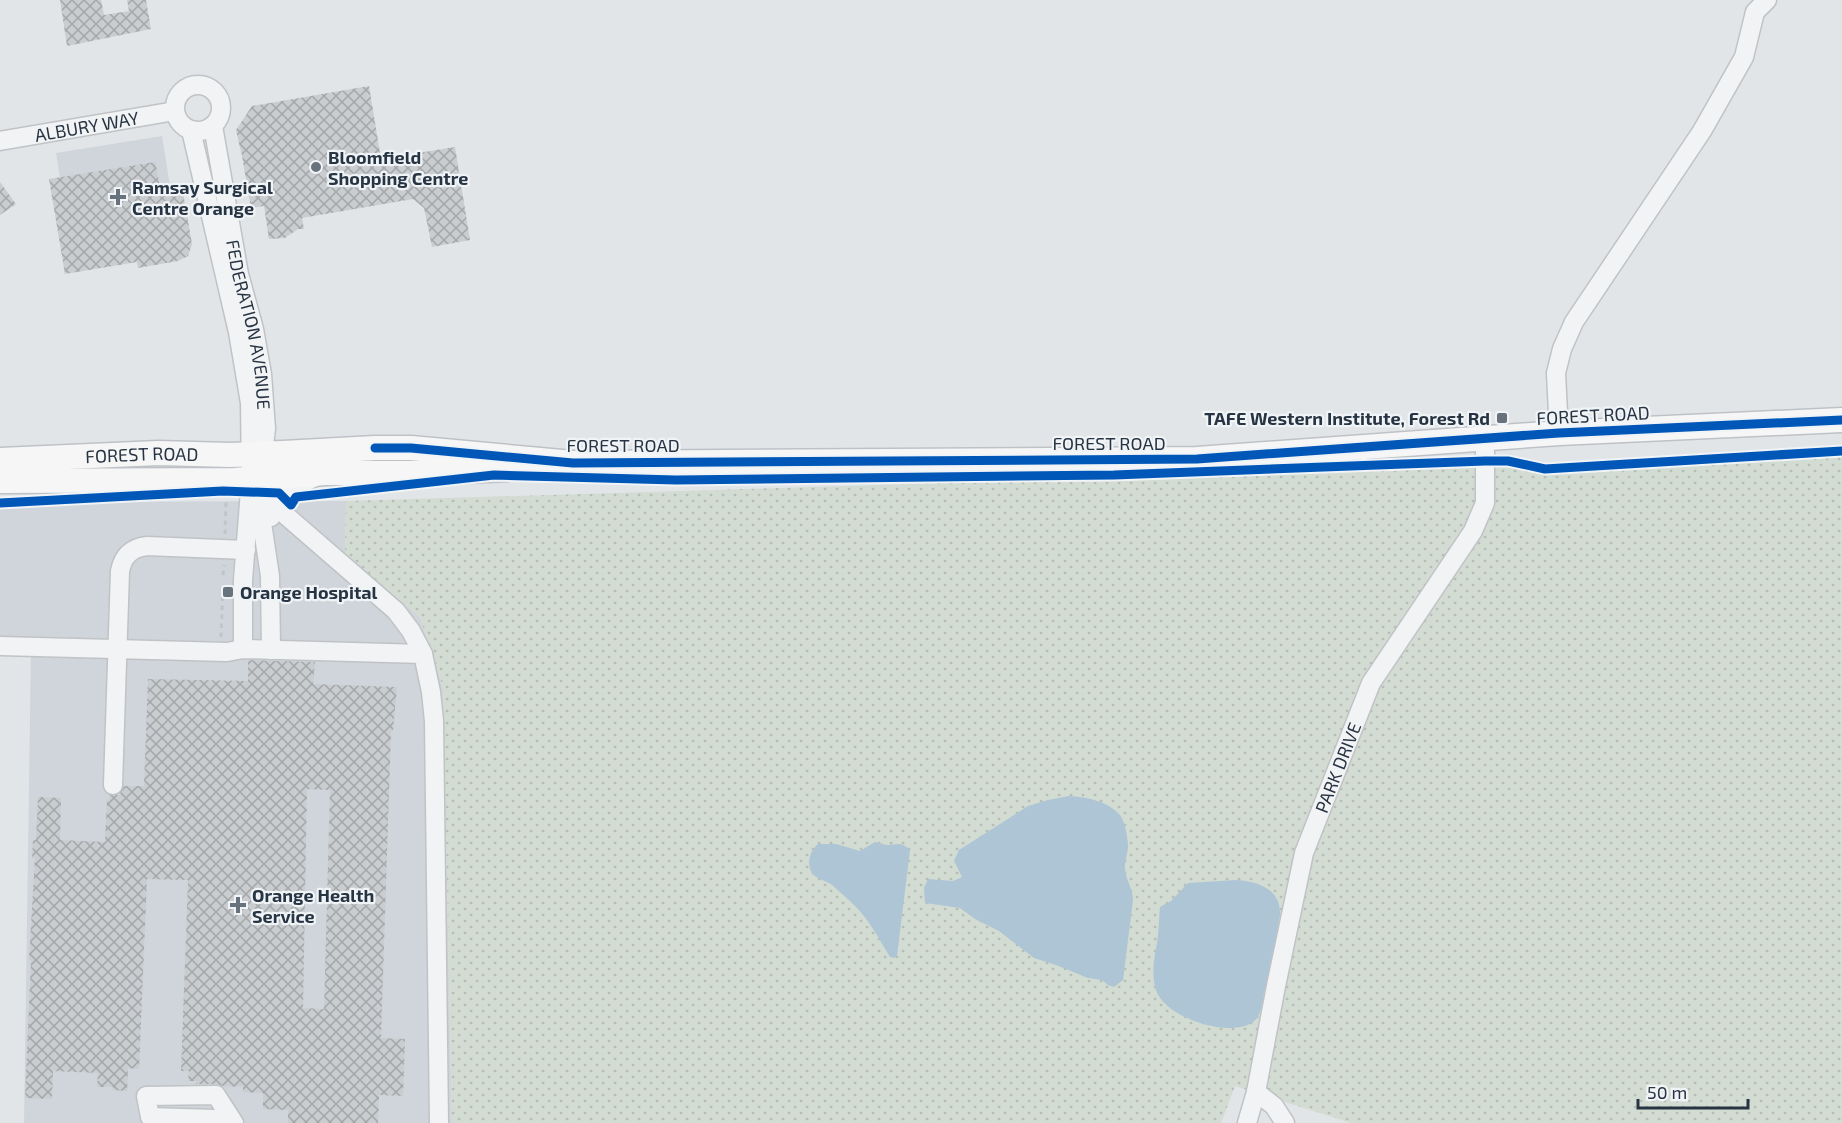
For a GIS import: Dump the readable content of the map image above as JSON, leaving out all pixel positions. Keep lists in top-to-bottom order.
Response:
{
  "streets": {
    "main road": ["FOREST ROAD"],
    "street": ["ALBURY WAY", "FEDERATION AVENUE", "PARK DRIVE"]
  },
  "crossings": [
    ["ALBURY WAY", "FEDERATION AVENUE"],
    ["FEDERATION AVENUE", "FOREST ROAD"],
    ["FOREST ROAD", "PARK DRIVE"]
  ],
  "places": {
    "other": ["Bloomfield Shopping Centre"],
    "health": ["Ramsay Surgical Centre Orange", "Orange Health Service"],
    "transit": ["TAFE Western Institute, Forest Rd", "Orange Hospital"]
  },
  "scale_bar": "50 m"
}
